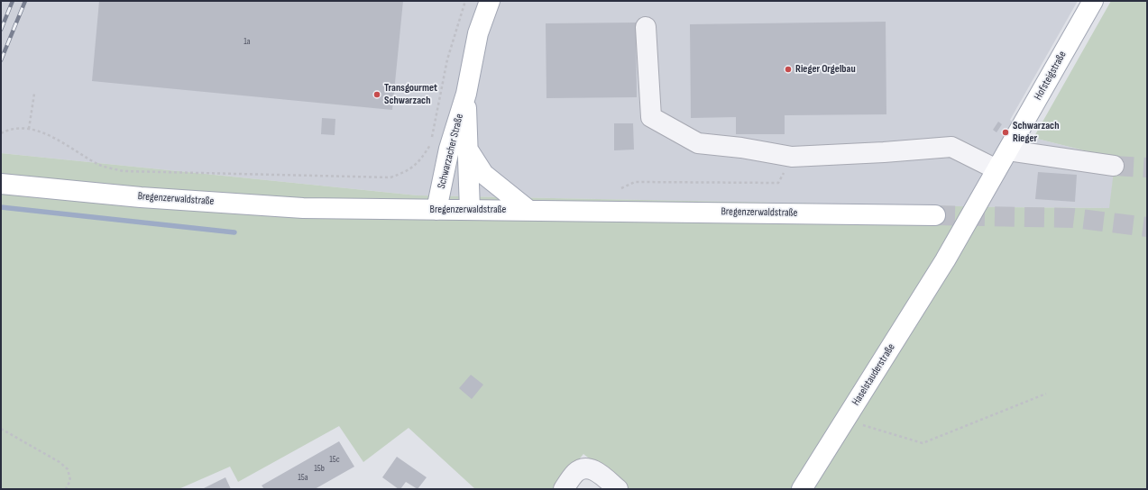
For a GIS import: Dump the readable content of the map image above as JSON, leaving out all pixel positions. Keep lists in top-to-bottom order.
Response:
{
  "streets": {
    "main road": [
      "Hofsteigstraße",
      "Schwarzacher Straße",
      "Bregenzerwaldstraße",
      "Haselstauderstraße"
    ]
  },
  "crossings": [
    ["Hofsteigstraße", "Haselstauderstraße"],
    ["Schwarzacher Straße", "Bregenzerwaldstraße"]
  ],
  "places": ["Rieger Orgelbau", "Transgourmet Schwarzach", "Schwarzach Rieger"],
  "house_numbers": [
    "1a",
    "15c",
    "15b",
    "15a"
  ]
}
